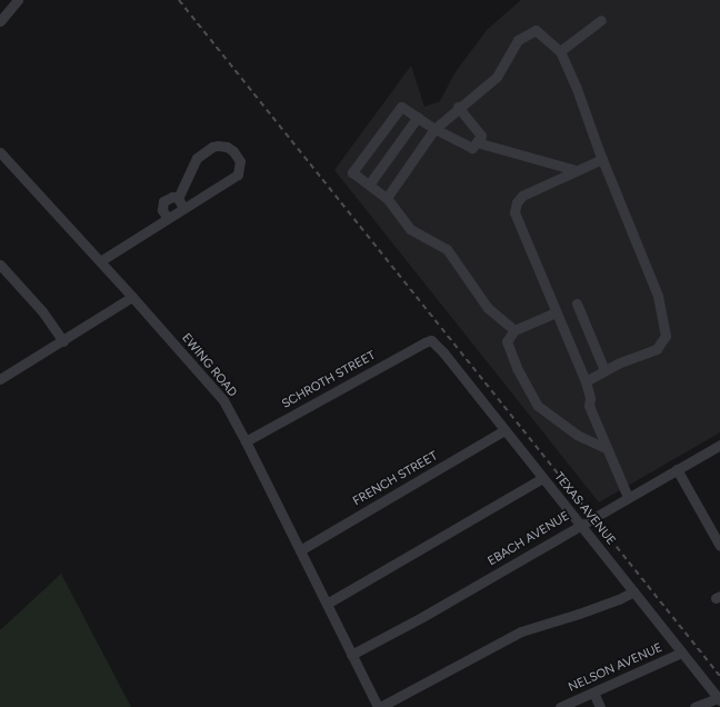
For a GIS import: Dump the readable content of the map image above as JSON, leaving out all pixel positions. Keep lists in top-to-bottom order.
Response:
{
  "streets": {
    "street": [
      "EWING ROAD",
      "SCHROTH STREET",
      "FRENCH STREET",
      "TEXAS AVENUE",
      "EBACH AVENUE",
      "NELSON AVENUE"
    ]
  },
  "crossings": [
    ["EWING ROAD", "SCHROTH STREET"],
    ["EWING ROAD", "FRENCH STREET"],
    ["EWING ROAD", "EBACH AVENUE"],
    ["SCHROTH STREET", "TEXAS AVENUE"],
    ["FRENCH STREET", "TEXAS AVENUE"],
    ["TEXAS AVENUE", "EBACH AVENUE"],
    ["TEXAS AVENUE", "NELSON AVENUE"]
  ]
}
